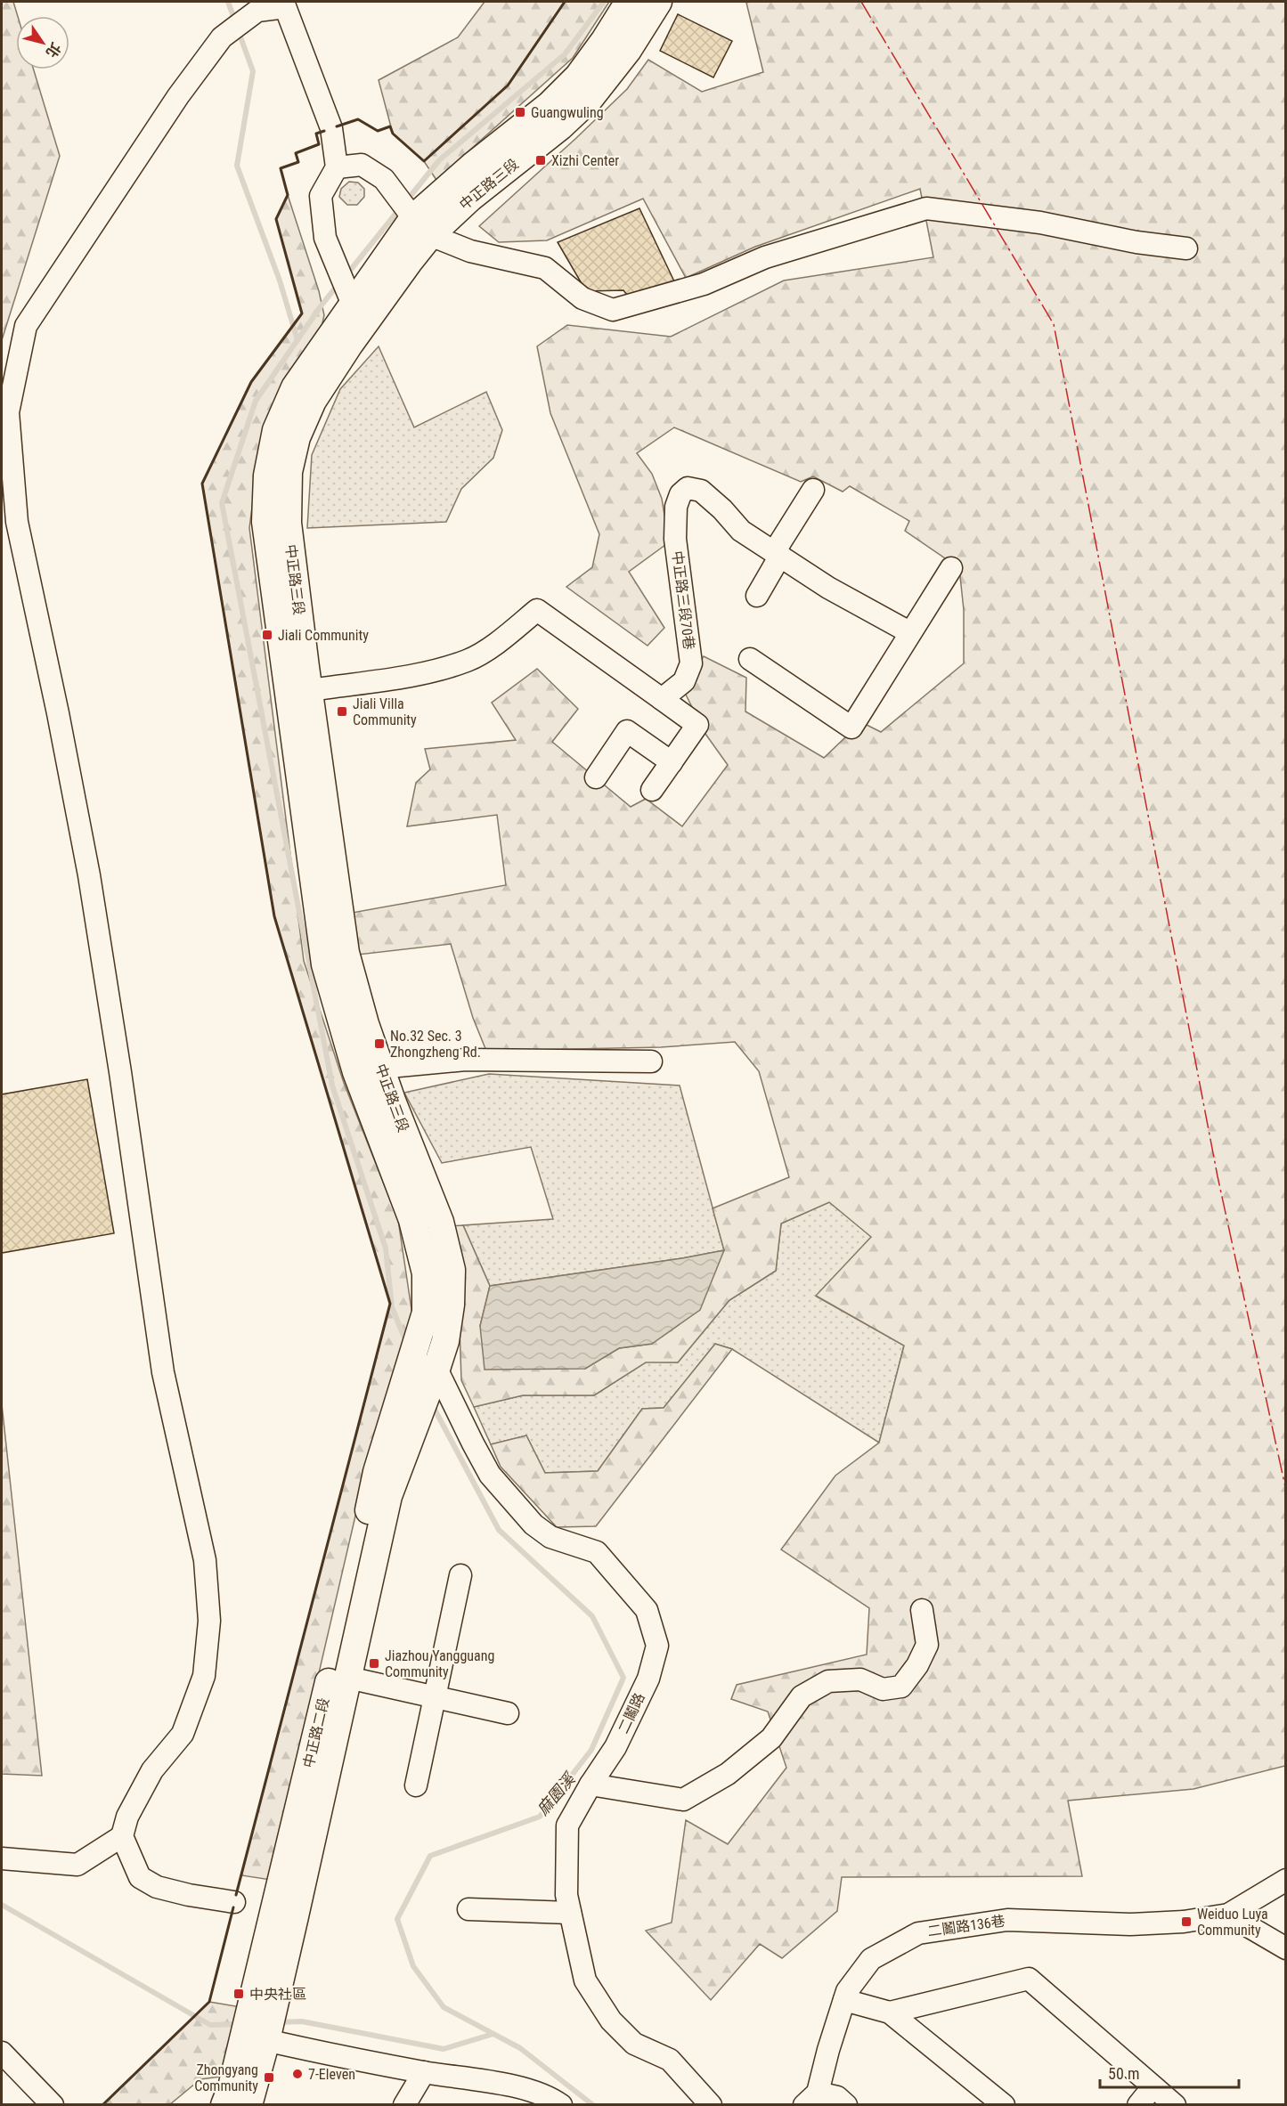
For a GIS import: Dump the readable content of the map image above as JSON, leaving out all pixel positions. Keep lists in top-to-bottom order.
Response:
{
  "streets": {
    "main road": ["中正路三段", "中正路二段"],
    "street": ["中正路三段70巷", "二鬮路", "二鬮路136巷"]
  },
  "crossings": [
    ["中正路三段", "二鬮路"],
    ["中正路三段", "中正路二段"],
    ["二鬮路", "中正路二段"]
  ],
  "water": ["麻園溪"],
  "places": {
    "transit": [
      "Guangwuling",
      "Xizhi Center",
      "Jiali Community",
      "Jiali Villa Community",
      "No.32 Sec. 3 Zhongzheng Rd.",
      "Jiazhou Yangguang Community",
      "Weiduo Luya Community",
      "中央社區",
      "Zhongyang Community"
    ],
    "other": ["7-Eleven"]
  },
  "scale_bar": "50 m",
  "north": "bottom right"
}
